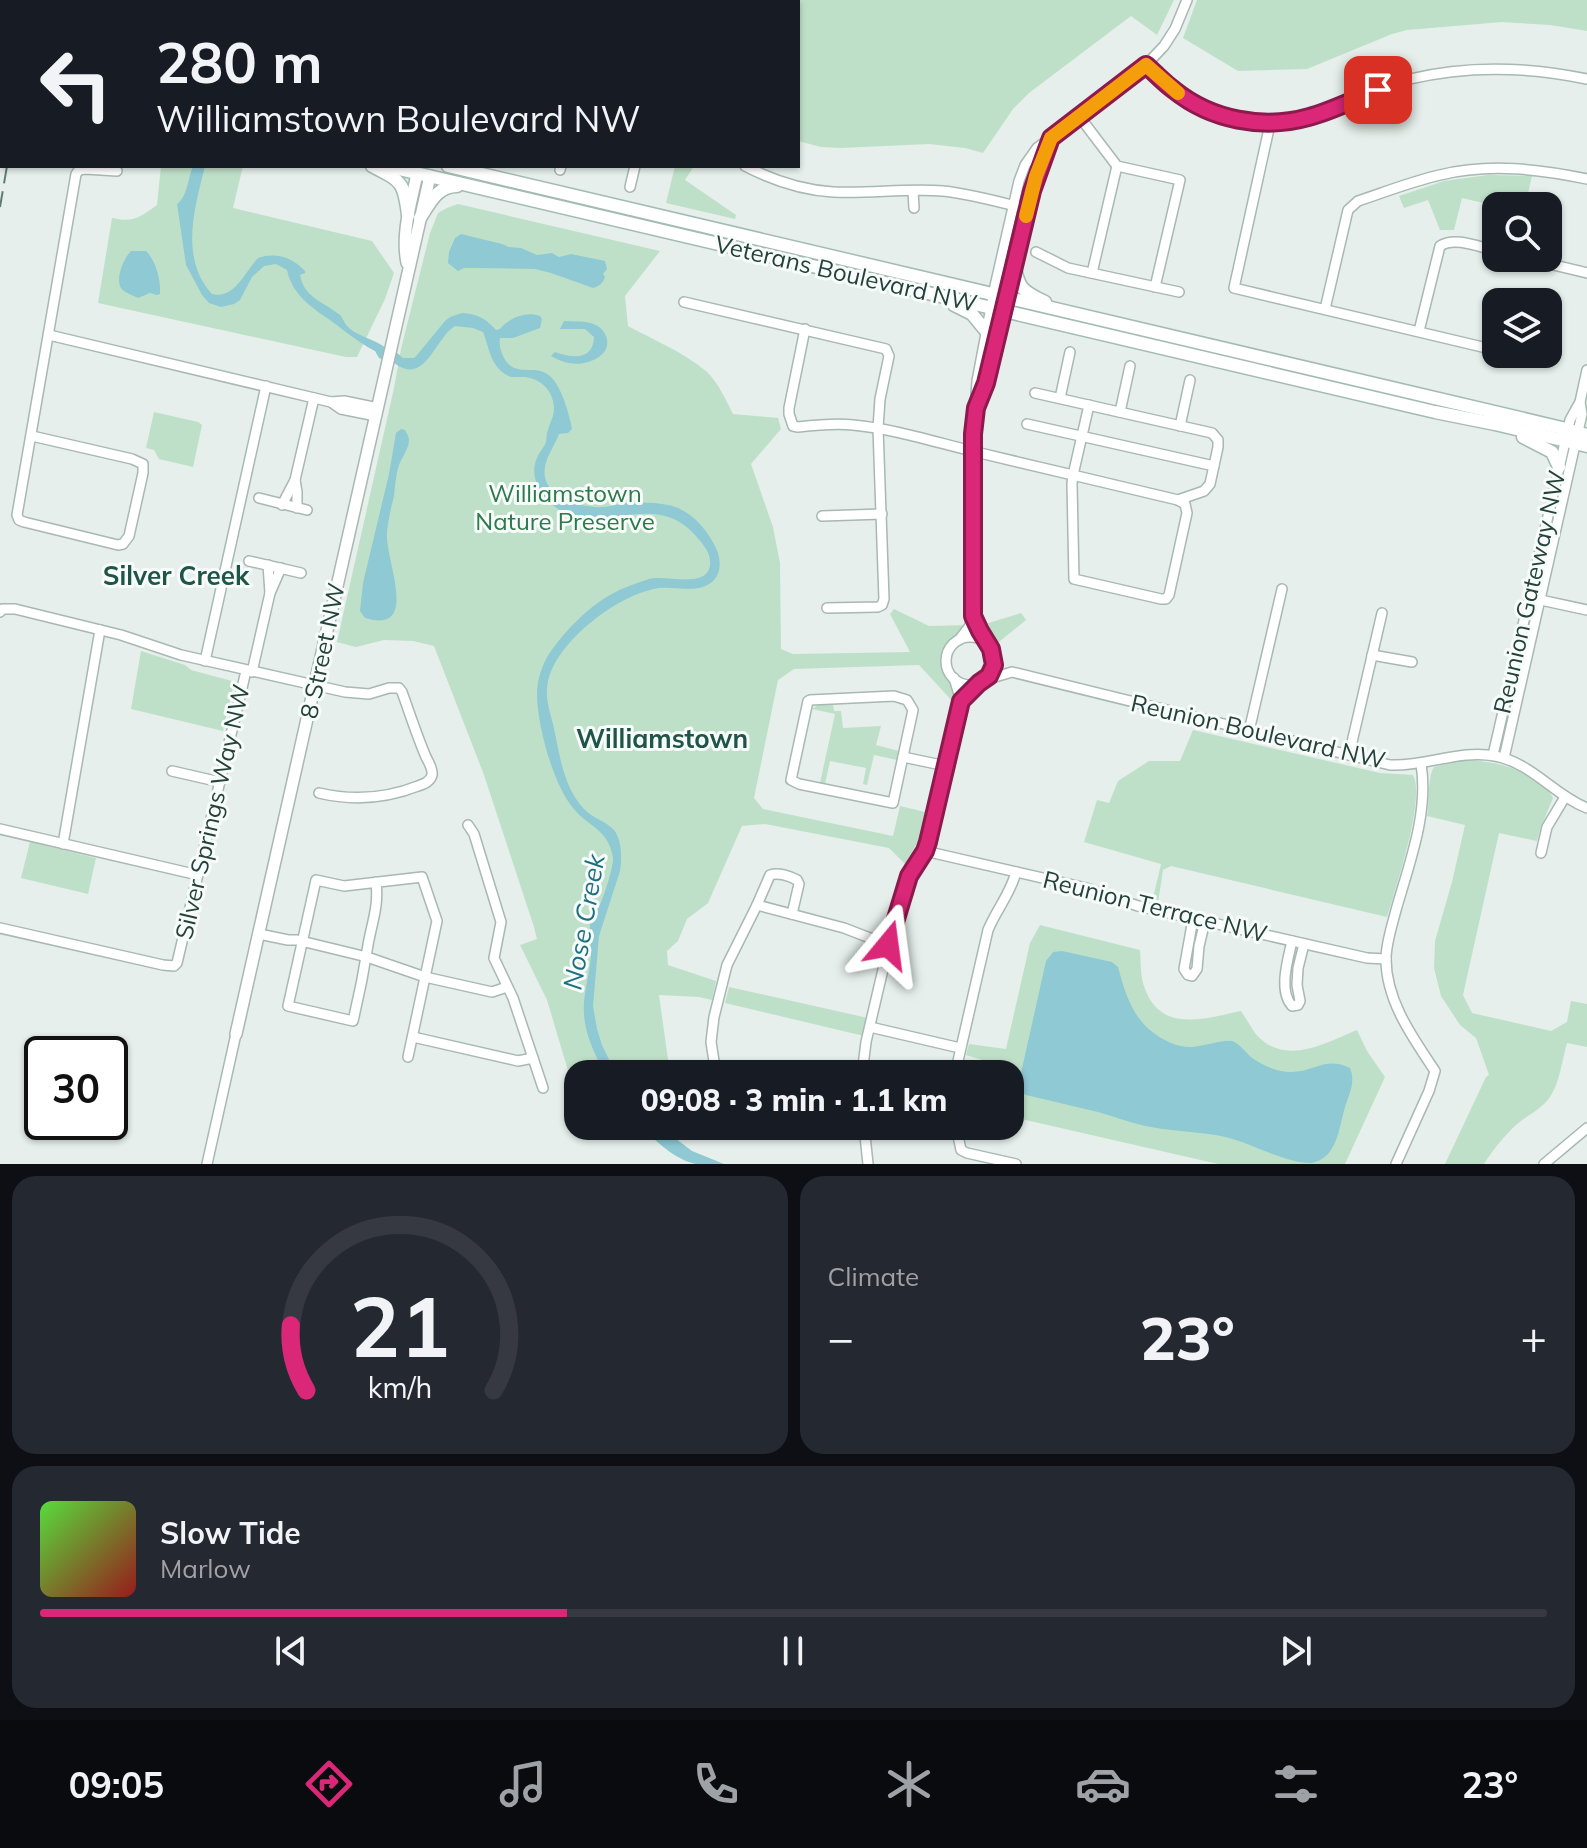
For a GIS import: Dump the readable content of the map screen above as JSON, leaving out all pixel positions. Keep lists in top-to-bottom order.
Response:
{
  "streets": {
    "main road": ["Veterans Boulevard NW"],
    "street": [
      "Reunion Gateway NW",
      "8 Street NW",
      "Reunion Boulevard NW",
      "Silver Springs Way NW",
      "Reunion Terrace NW"
    ]
  },
  "crossings": [
    ["Veterans Boulevard NW", "Reunion Gateway NW"],
    ["Veterans Boulevard NW", "8 Street NW"],
    ["Reunion Gateway NW", "Reunion Boulevard NW"],
    ["8 Street NW", "Silver Springs Way NW"]
  ],
  "districts": ["Silver Creek", "Williamstown"],
  "water": ["Nose Creek"],
  "parks": ["Williamstown Nature Preserve"],
  "page": {
    "turn": ["280 m", "Williamstown Boulevard NW"],
    "limit": "30",
    "trip": "09:08 · 3 min · 1.1 km",
    "tile": "Climate",
    "heat": ["−", "23°", "+"],
    "song": ["Slow Tide", "Marlow"],
    "tabs": ["09:05", "23°"],
    "gauge": ["21", "km/h"]
  }
}
